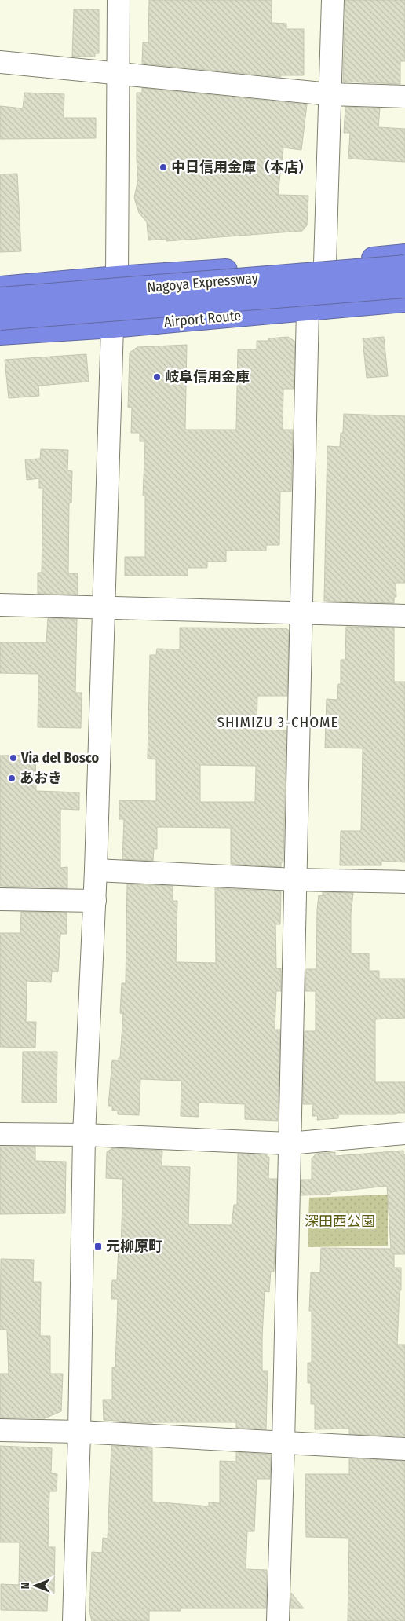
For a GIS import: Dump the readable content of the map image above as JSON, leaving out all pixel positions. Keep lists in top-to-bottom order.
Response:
{
  "streets": {
    "highway": ["Nagoya Expressway", "Airport Route"]
  },
  "districts": ["SHIMIZU 3-CHOME"],
  "parks": ["深田西公園"],
  "places": {
    "other": [
      "中日信用金庫（本店）",
      "岐阜信用金庫",
      "Via del Bosco",
      "あおき"
    ],
    "transit": ["元柳原町"]
  },
  "north": "left"
}
